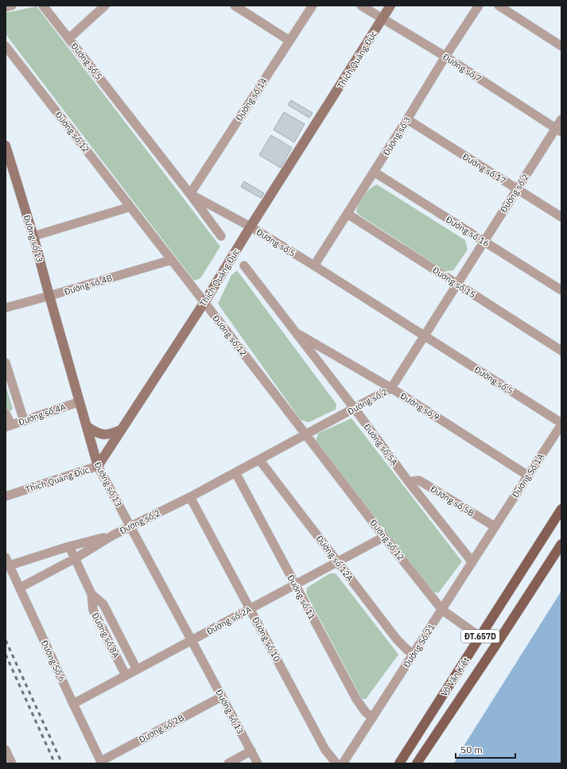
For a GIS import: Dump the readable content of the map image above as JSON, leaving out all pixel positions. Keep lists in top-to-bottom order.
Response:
{
  "streets": {
    "main road": ["ĐT.657D", "Võ Văn Kiệt"],
    "street": [
      "Thích Quảng Đức",
      "Đường số 5",
      "Đường số 7",
      "Đường số 14",
      "Đường số 12",
      "Đường số 3",
      "Đường số 17",
      "Đường số 2",
      "Đường số 16",
      "Đường số 13",
      "Đường số 15",
      "Đường số 4B",
      "Đường số 9",
      "Đường số 4A",
      "Đường số 5A",
      "Đường Số 1A",
      "Đường số 5B",
      "Đường số 12A",
      "Đường số 11",
      "Đường số 2A",
      "Đường số 8A",
      "Đường số 10",
      "Đường Số 21",
      "Đường Số 6",
      "Đường số 2B"
    ]
  },
  "crossings": [
    ["Thích Quảng Đức", "Đường số 5"],
    ["Thích Quảng Đức", "Đường số 7"],
    ["Thích Quảng Đức", "Đường số 12"],
    ["Thích Quảng Đức", "Đường số 13"],
    ["Đường số 5", "Đường số 14"],
    ["Đường số 5", "Đường số 3"],
    ["Đường số 5", "Đường số 2"],
    ["Đường số 5", "Đường Số 1A"],
    ["Đường số 7", "Đường số 3"],
    ["Đường số 7", "Đường số 2"],
    ["Đường số 12", "Đường số 2"],
    ["Đường số 12", "Đường số 4B"],
    ["Đường số 12", "Đường số 2A"],
    ["Đường số 12", "Đường Số 21"],
    ["Đường số 12", "Võ Văn Kiệt"],
    ["Đường số 3", "Đường số 17"],
    ["Đường số 3", "Đường số 16"],
    ["Đường số 3", "Đường số 15"],
    ["Đường số 17", "Đường số 2"],
    ["Đường số 2", "Đường số 16"],
    ["Đường số 2", "Đường số 13"],
    ["Đường số 2", "Đường số 15"],
    ["Đường số 2", "Đường số 9"],
    ["Đường số 2", "Đường số 5A"],
    ["Đường số 2", "Đường số 12A"],
    ["Đường số 2", "Đường số 11"],
    ["Đường số 2", "Đường số 8A"],
    ["Đường số 2", "Đường số 10"],
    ["Đường số 2", "Đường Số 6"],
    ["Đường số 13", "Đường số 4B"],
    ["Đường số 13", "Đường số 4A"],
    ["Đường số 13", "Đường số 2A"],
    ["Đường số 13", "Đường số 2B"],
    ["Đường số 9", "Đường số 5A"],
    ["Đường số 9", "Đường Số 1A"],
    ["Đường số 5A", "Đường số 5B"],
    ["Đường số 5A", "Đường Số 21"],
    ["Đường Số 1A", "Đường số 5B"],
    ["Đường Số 1A", "Đường Số 21"],
    ["Đường số 5B", "Đường Số 21"],
    ["Đường số 12A", "Đường số 2A"],
    ["Đường số 12A", "Đường Số 21"],
    ["Đường số 11", "Đường số 2A"],
    ["Đường số 11", "Đường Số 21"],
    ["Đường số 2A", "Đường số 8A"],
    ["Đường số 2A", "Đường số 10"],
    ["Đường số 2A", "Đường Số 6"],
    ["Đường Số 6", "Đường số 2B"]
  ],
  "scale_bar": "50 m"
}
